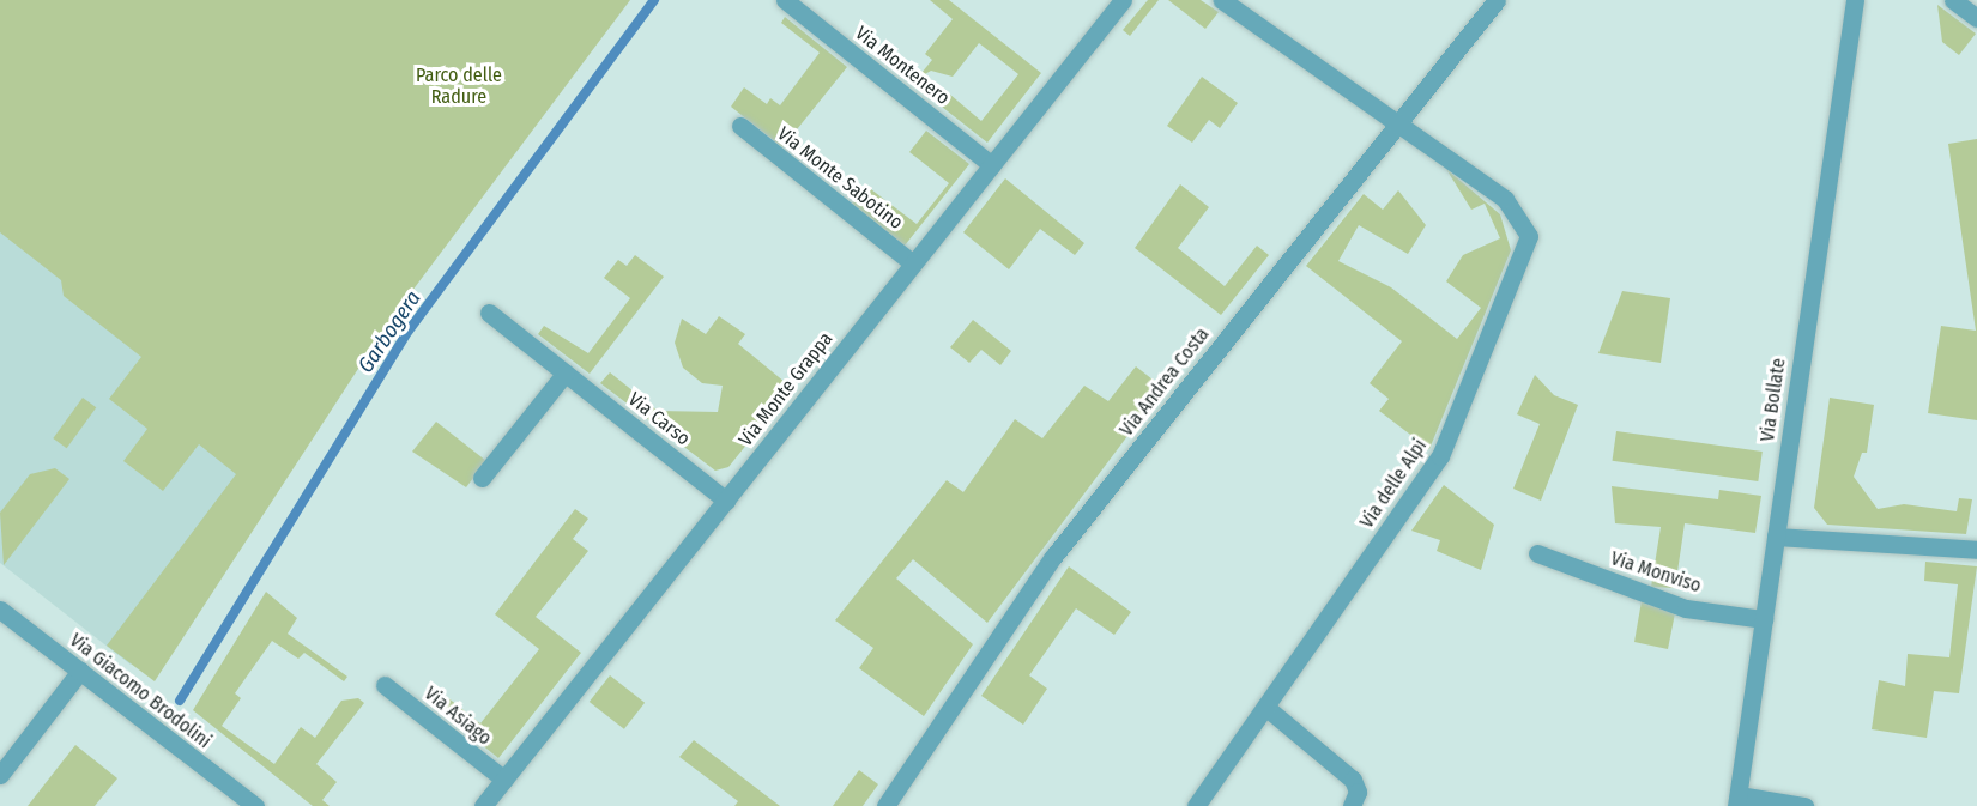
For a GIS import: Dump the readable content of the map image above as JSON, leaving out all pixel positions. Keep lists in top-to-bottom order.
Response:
{
  "streets": {
    "street": [
      "Via Montenero",
      "Via Monte Sabotino",
      "Via Andrea Costa",
      "Via Monte Grappa",
      "Via Bollate",
      "Via Carso",
      "Via delle Alpi",
      "Via Monviso",
      "Via Giacomo Brodolini",
      "Via Asiago"
    ]
  },
  "crossings": [
    ["Via Montenero", "Via Monte Grappa"],
    ["Via Monte Sabotino", "Via Monte Grappa"],
    ["Via Andrea Costa", "Via delle Alpi"],
    ["Via Monte Grappa", "Via Carso"],
    ["Via Monte Grappa", "Via Asiago"],
    ["Via Bollate", "Via Monviso"]
  ],
  "water": ["Garbogera"],
  "parks": ["Parco delle Radure"]
}
